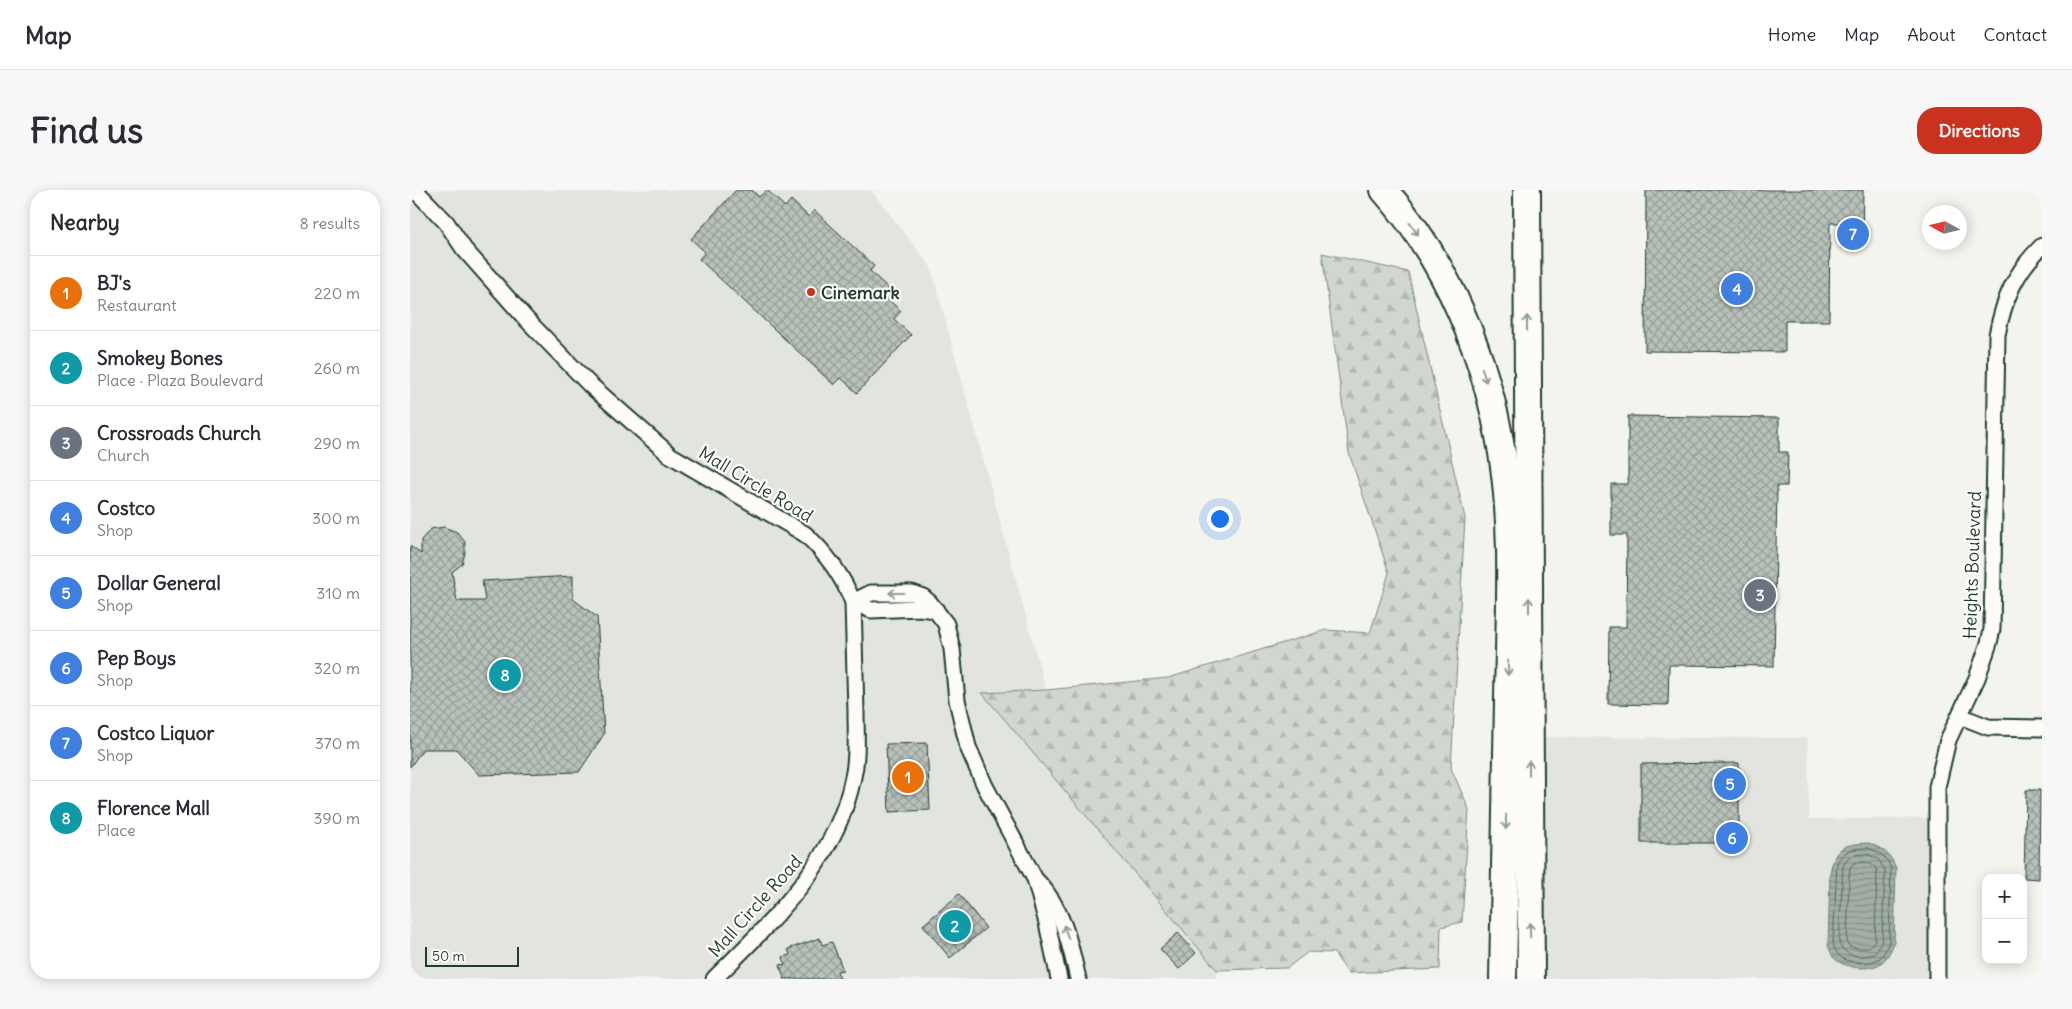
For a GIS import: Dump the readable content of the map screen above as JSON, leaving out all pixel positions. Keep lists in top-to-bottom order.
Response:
{
  "streets": {
    "street": ["Mall Circle Road", "Heights Boulevard"]
  },
  "places": ["Cinemark"],
  "scale_bar": "50 m",
  "north": "left",
  "page": {
    "header": "Map",
    "nav": [
      "Home",
      "Map",
      "About",
      "Contact"
    ],
    "buttons": "Directions",
    "title": "Find us",
    "heading": ["Nearby", "8 results"],
    "pins": [
      "7",
      "4",
      "3",
      "8",
      "1",
      "5",
      "6",
      "2"
    ],
    "list": [
      {
        "mark": "1",
        "name": "BJ's",
        "note": "Restaurant",
        "value": "220 m"
      },
      {
        "mark": "2",
        "name": "Smokey Bones",
        "note": "Place · Plaza Boulevard",
        "value": "260 m"
      },
      {
        "mark": "3",
        "name": "Crossroads Church",
        "note": "Church",
        "value": "290 m"
      },
      {
        "mark": "4",
        "name": "Costco",
        "note": "Shop",
        "value": "300 m"
      },
      {
        "mark": "5",
        "name": "Dollar General",
        "note": "Shop",
        "value": "310 m"
      },
      {
        "mark": "6",
        "name": "Pep Boys",
        "note": "Shop",
        "value": "320 m"
      },
      {
        "mark": "7",
        "name": "Costco Liquor",
        "note": "Shop",
        "value": "370 m"
      },
      {
        "mark": "8",
        "name": "Florence Mall",
        "note": "Place",
        "value": "390 m"
      }
    ],
    "map_buttons": ["+", "−"],
    "scale": "50 m"
  }
}
